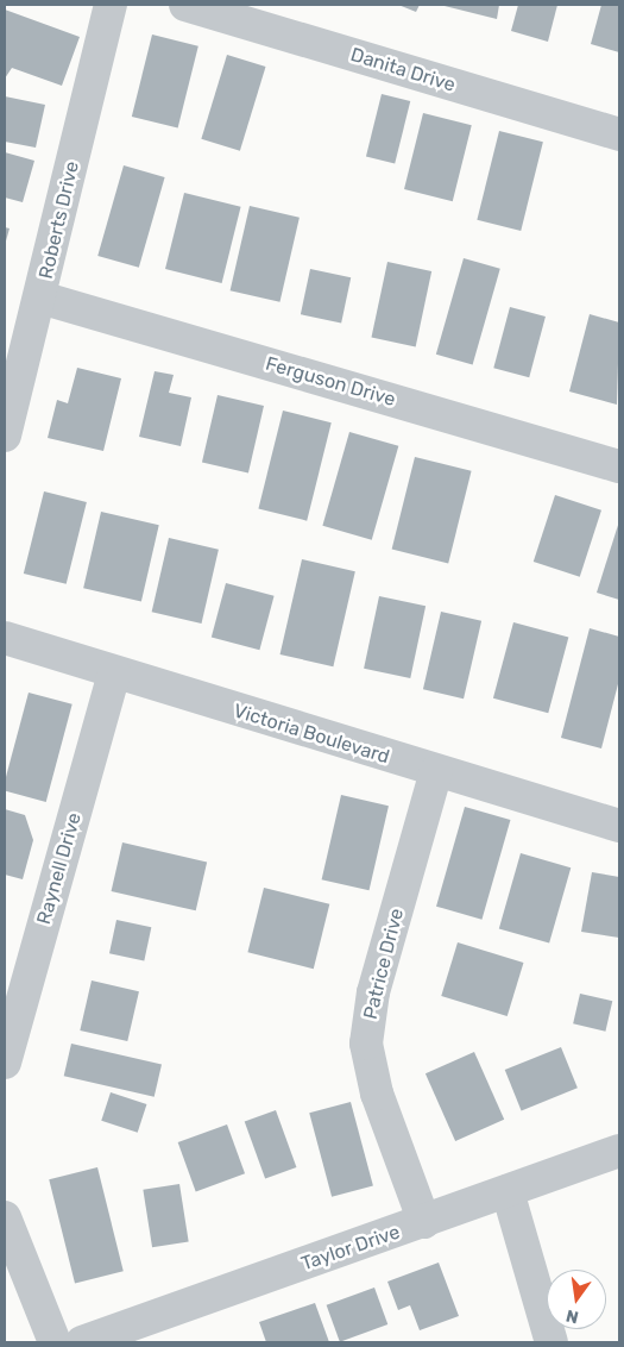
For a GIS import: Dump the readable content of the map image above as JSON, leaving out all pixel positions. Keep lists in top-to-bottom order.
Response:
{
  "streets": {
    "street": [
      "Danita Drive",
      "Roberts Drive",
      "Ferguson Drive",
      "Victoria Boulevard",
      "Raynell Drive",
      "Patrice Drive",
      "Taylor Drive"
    ]
  },
  "crossings": [
    ["Roberts Drive", "Ferguson Drive"],
    ["Victoria Boulevard", "Raynell Drive"],
    ["Victoria Boulevard", "Patrice Drive"],
    ["Patrice Drive", "Taylor Drive"]
  ],
  "north": "bottom"
}
